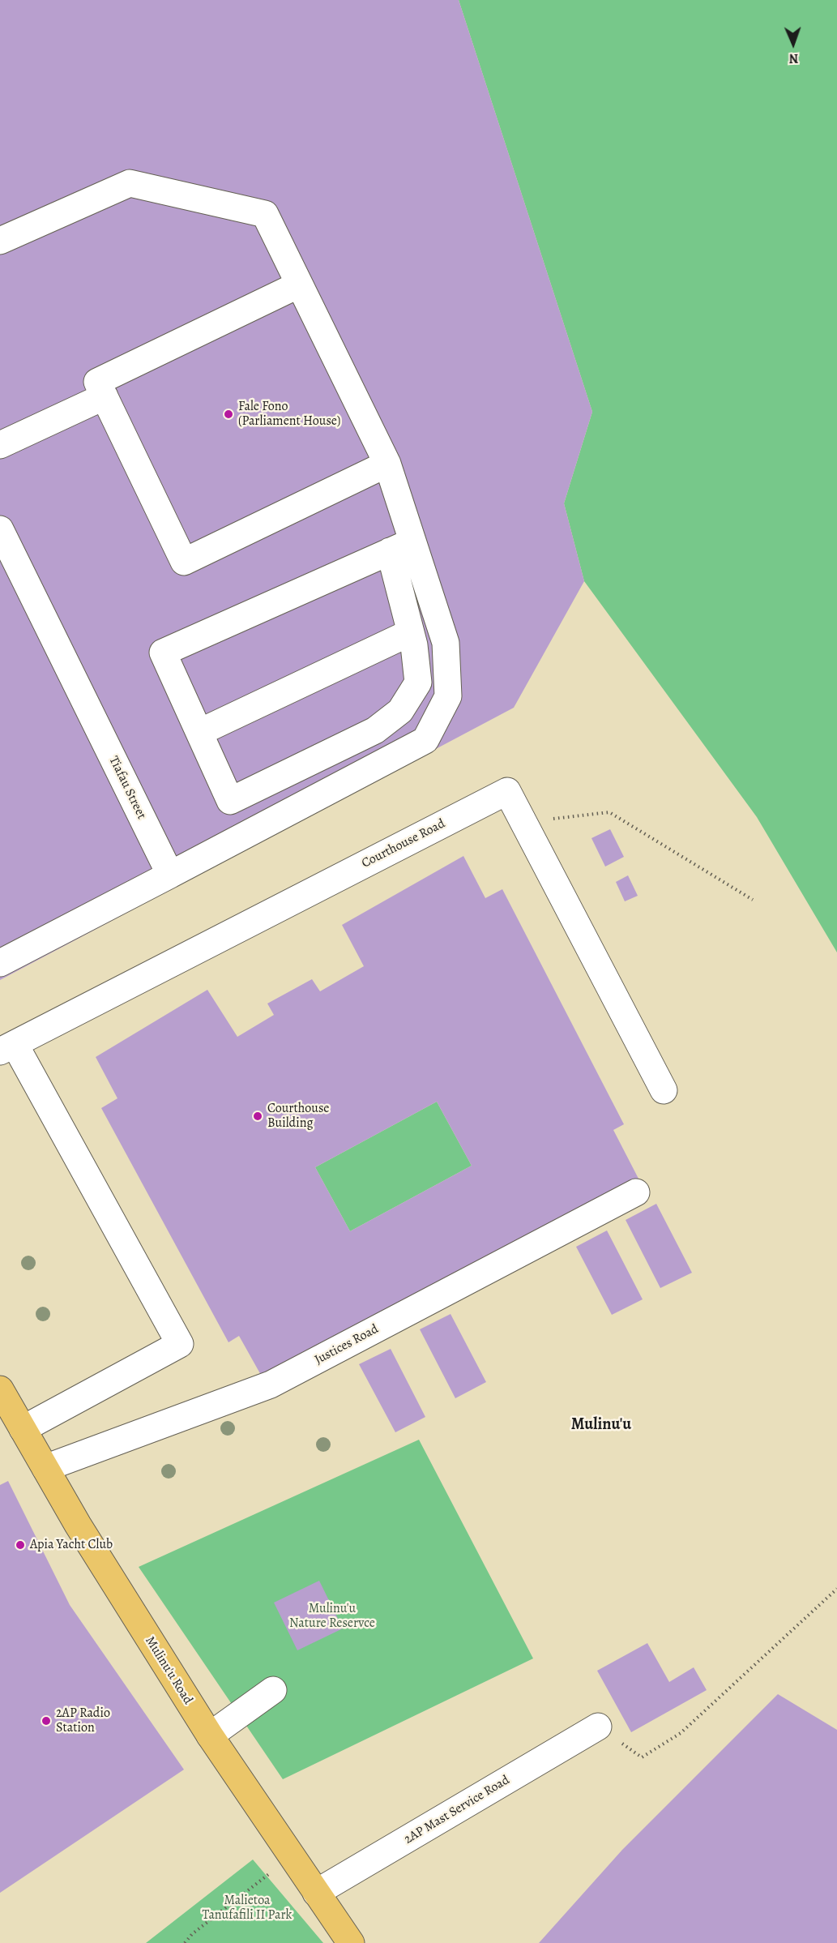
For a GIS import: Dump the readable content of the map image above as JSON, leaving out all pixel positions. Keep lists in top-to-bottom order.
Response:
{
  "streets": {
    "main road": ["Mulinu'u Road"],
    "street": [
      "Tiafau Street",
      "Courthouse Road",
      "Justices Road",
      "2AP Mast Service Road"
    ]
  },
  "crossings": [
    ["Justices Road", "Mulinu'u Road"],
    ["Mulinu'u Road", "2AP Mast Service Road"]
  ],
  "districts": ["Mulinu'u"],
  "parks": ["Mulinu'u Nature Reservce", "Malietoa Tanufafili II Park"],
  "places": [
    "Fale Fono (Parliament House)",
    "Courthouse Building",
    "Apia Yacht Club",
    "2AP Radio Station"
  ],
  "north": "bottom"
}
